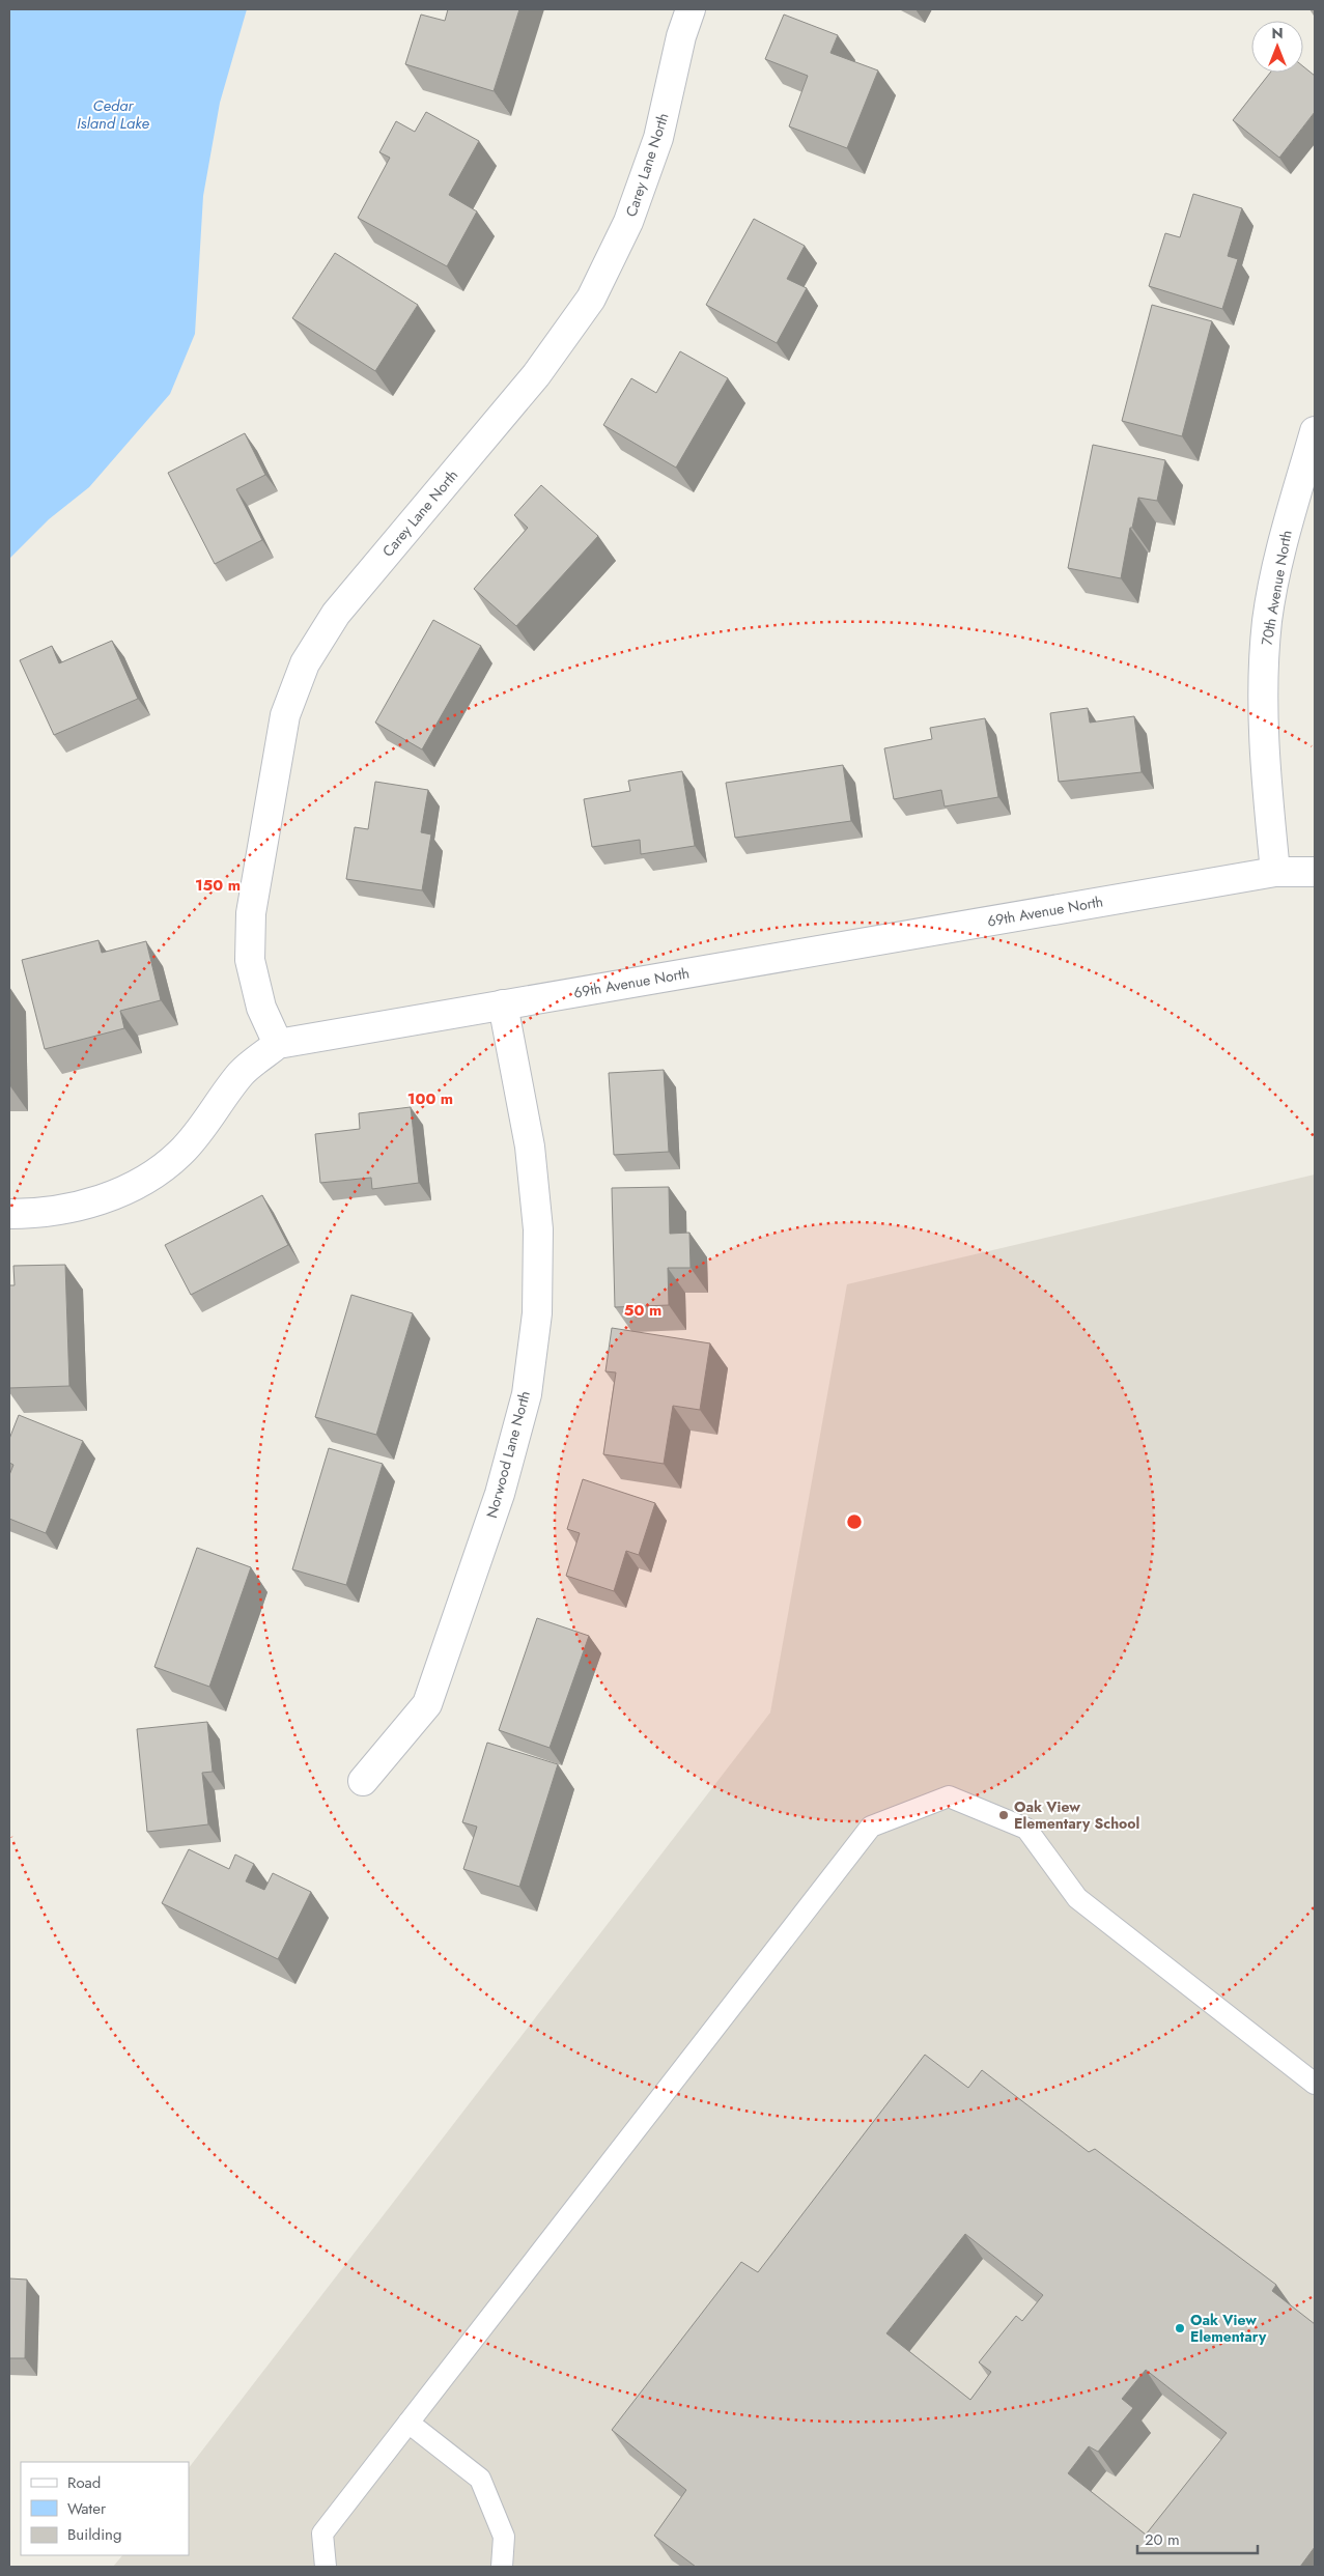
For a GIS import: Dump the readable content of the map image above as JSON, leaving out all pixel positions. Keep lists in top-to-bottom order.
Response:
{
  "streets": {
    "street": [
      "Carey Lane North",
      "70th Avenue North",
      "69th Avenue North",
      "Norwood Lane North"
    ]
  },
  "crossings": [
    ["Carey Lane North", "69th Avenue North"],
    ["70th Avenue North", "69th Avenue North"],
    ["69th Avenue North", "Norwood Lane North"]
  ],
  "water": ["Cedar Island Lake"],
  "places": ["Oak View Elementary School", "Oak View Elementary"],
  "legend": ["Road", "Water", "Building"],
  "scale_bar": "20 m",
  "north": "top",
  "rings": ["150 m", "100 m", "50 m"]
}
